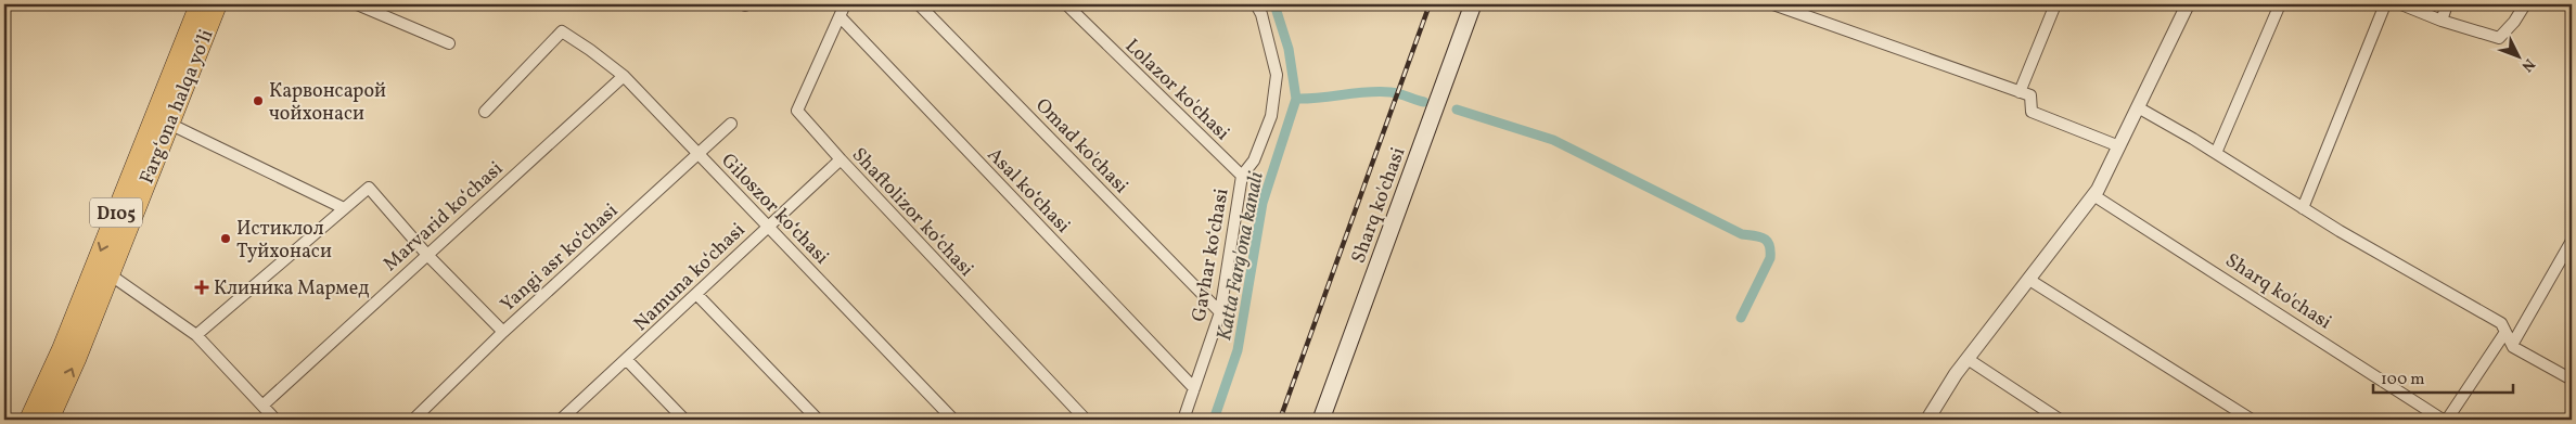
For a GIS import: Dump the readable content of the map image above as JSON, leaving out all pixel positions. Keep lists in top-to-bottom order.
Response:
{
  "streets": {
    "highway": ["Farg‘ona halqa yo‘li", "D105"],
    "main road": ["Sharq ko'chasi"],
    "street": [
      "Lolazor ko'chasi",
      "Omad ko'chasi",
      "Asal koʻchasi",
      "Giloszor koʻchasi",
      "Shaftolizor koʻchasi",
      "Marvarid koʻchasi",
      "Gavhar koʻchasi",
      "Yangi asr koʻchasi",
      "Namuna koʻchasi"
    ]
  },
  "crossings": [
    ["Lolazor ko'chasi", "Gavhar koʻchasi"],
    ["Omad ko'chasi", "Gavhar koʻchasi"],
    ["Asal koʻchasi", "Shaftolizor koʻchasi"],
    ["Asal koʻchasi", "Gavhar koʻchasi"],
    ["Giloszor koʻchasi", "Marvarid koʻchasi"],
    ["Giloszor koʻchasi", "Yangi asr koʻchasi"],
    ["Giloszor koʻchasi", "Namuna koʻchasi"],
    ["Shaftolizor koʻchasi", "Namuna koʻchasi"]
  ],
  "water": ["Katta Farg'ona kanali"],
  "places": {
    "other": ["Карвонсарой чойхонаси", "Истиклол Туйхонаси"],
    "health": ["Клиника Мармед"]
  },
  "scale_bar": "100 m",
  "north": "bottom right"
}
